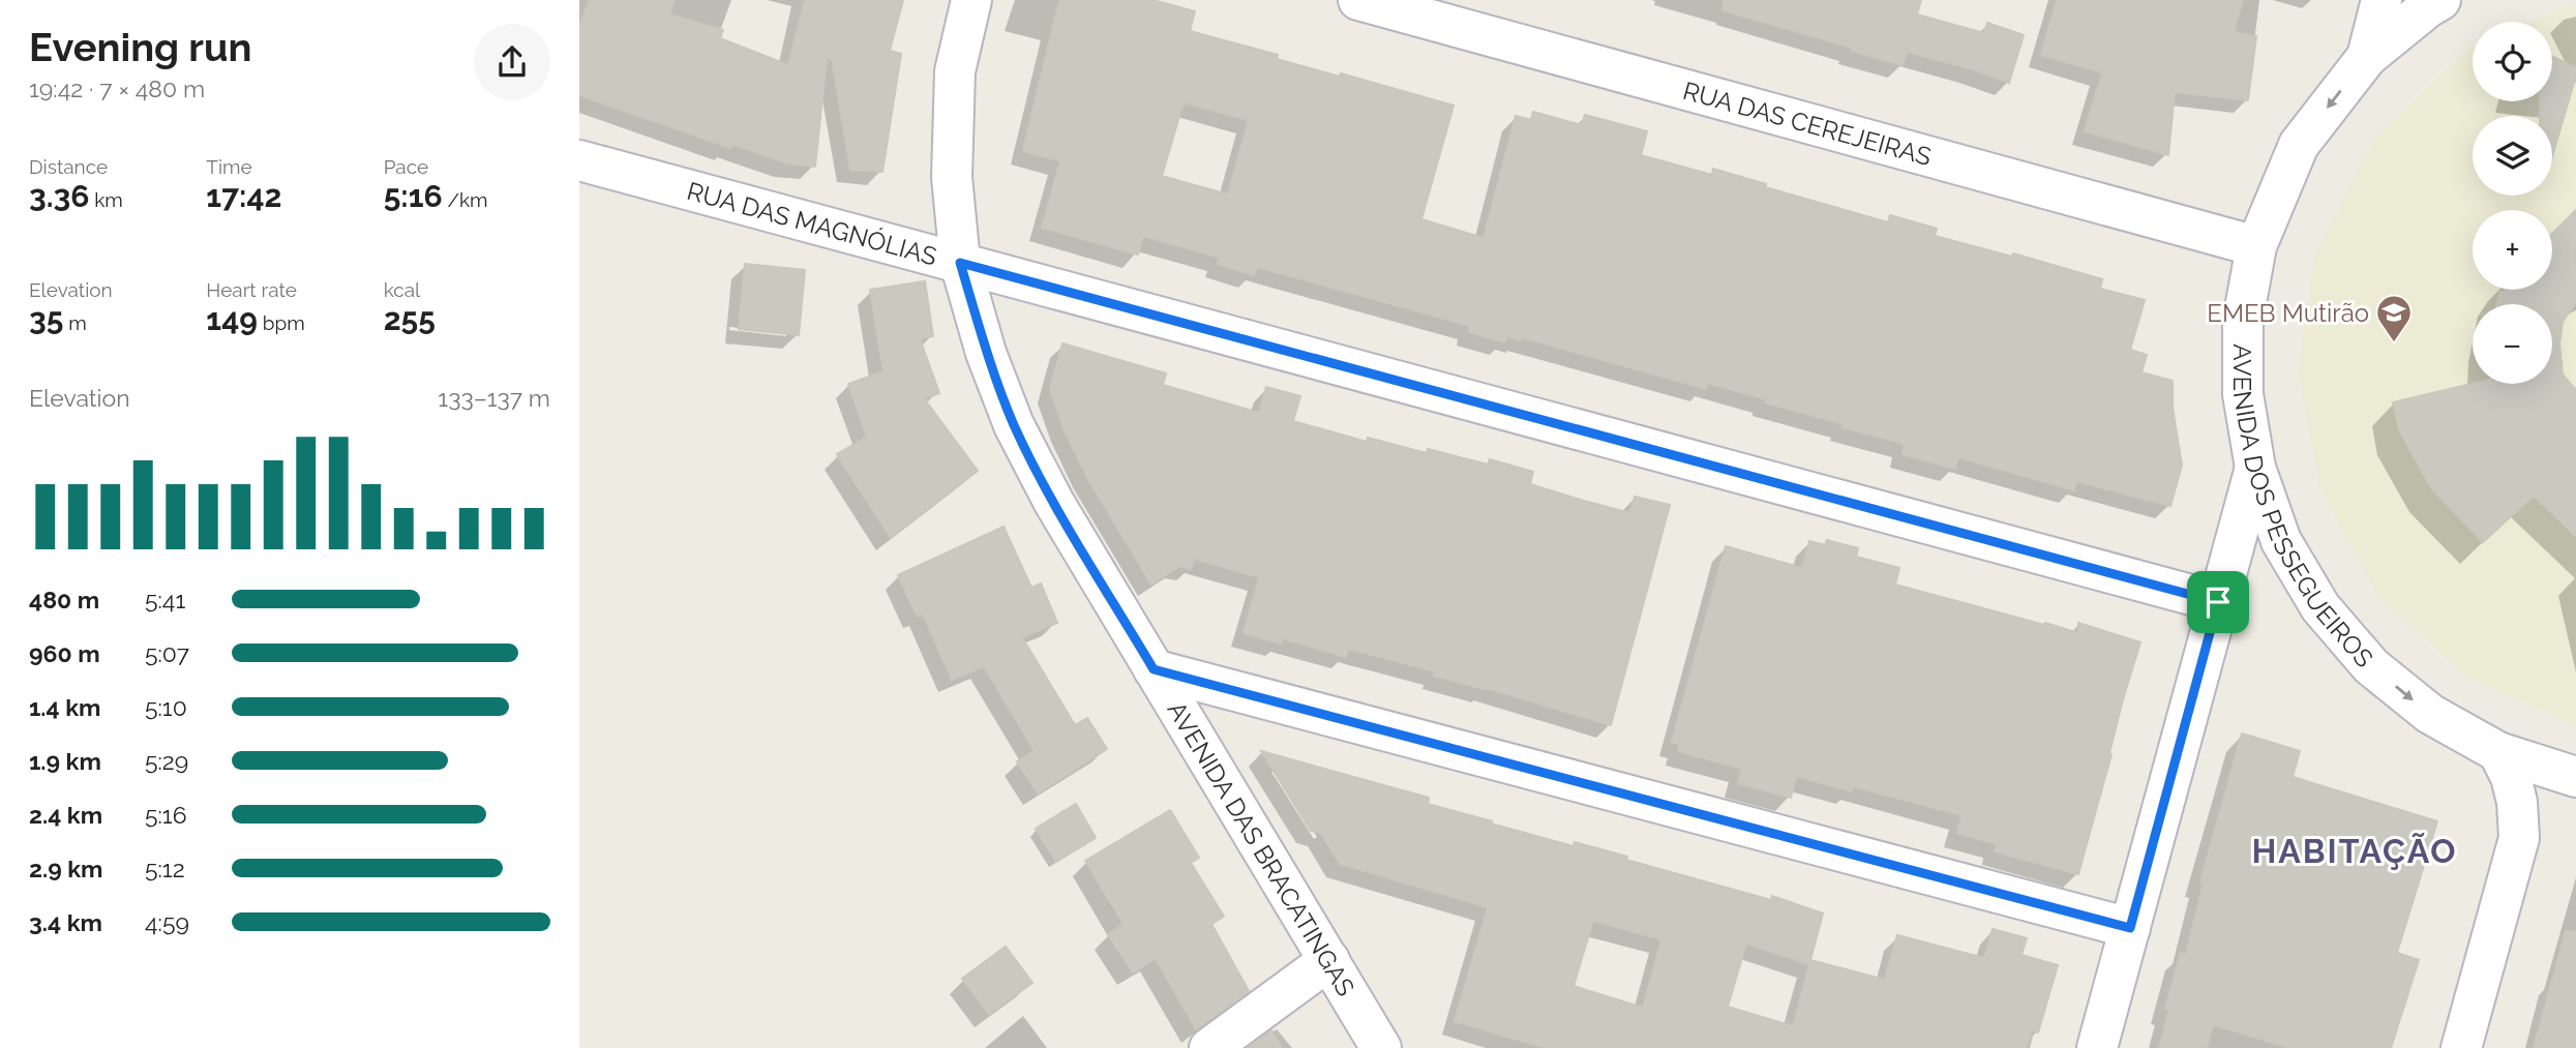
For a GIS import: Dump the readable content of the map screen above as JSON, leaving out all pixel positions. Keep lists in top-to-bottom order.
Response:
{
  "streets": {
    "street": [
      "RUA DAS CEREJEIRAS",
      "RUA DAS MAGNÓLIAS",
      "AVENIDA DOS PESSEGUEIROS",
      "AVENIDA DAS BRACATINGAS"
    ]
  },
  "crossings": [
    ["RUA DAS CEREJEIRAS", "AVENIDA DOS PESSEGUEIROS"],
    ["RUA DAS MAGNÓLIAS", "AVENIDA DAS BRACATINGAS"]
  ],
  "one_way": ["AVENIDA DOS PESSEGUEIROS"],
  "districts": ["HABITAÇÃO"],
  "places": {
    "school or university": ["EMEB Mutirão"]
  },
  "page": {
    "heading": ["Evening run", "19:42 · 7 × 480 m"],
    "map_buttons": ["+", "−"],
    "stats": [
      ["Distance", "3.36 km"],
      ["Time", "17:42"],
      ["Pace", "5:16 /km"],
      ["Elevation", "35 m"],
      ["Heart rate", "149 bpm"],
      ["kcal", "255"]
    ],
    "chart": ["Elevation", "133–137 m"],
    "list": [
      {
        "name": "480 m",
        "note": "5:41"
      },
      {
        "name": "960 m",
        "note": "5:07"
      },
      {
        "name": "1.4 km",
        "note": "5:10"
      },
      {
        "name": "1.9 km",
        "note": "5:29"
      },
      {
        "name": "2.4 km",
        "note": "5:16"
      },
      {
        "name": "2.9 km",
        "note": "5:12"
      },
      {
        "name": "3.4 km",
        "note": "4:59"
      }
    ]
  }
}
